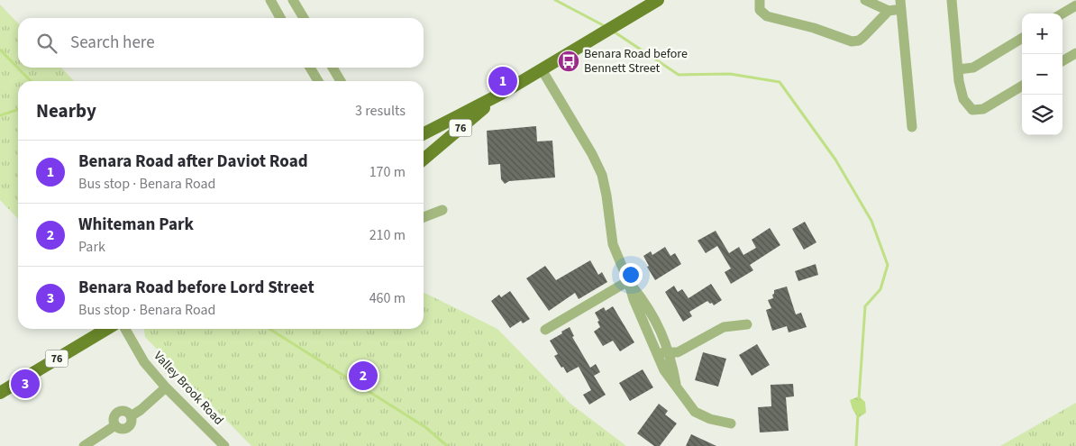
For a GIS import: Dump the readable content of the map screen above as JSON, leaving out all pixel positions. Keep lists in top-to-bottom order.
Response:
{
  "streets": {
    "main road": ["76"],
    "street": ["Valley Brook Road"]
  },
  "places": {
    "bus stop": ["Benara Road before Bennett Street"]
  },
  "page": {
    "map_buttons": ["+", "−"],
    "search": "Search here",
    "pins": ["1", "2", "3"],
    "heading": ["Nearby", "3 results"],
    "list": [
      {
        "mark": "1",
        "name": "Benara Road after Daviot Road",
        "note": "Bus stop · Benara Road",
        "value": "170 m"
      },
      {
        "mark": "2",
        "name": "Whiteman Park",
        "note": "Park",
        "value": "210 m"
      },
      {
        "mark": "3",
        "name": "Benara Road before Lord Street",
        "note": "Bus stop · Benara Road",
        "value": "460 m"
      }
    ]
  }
}
